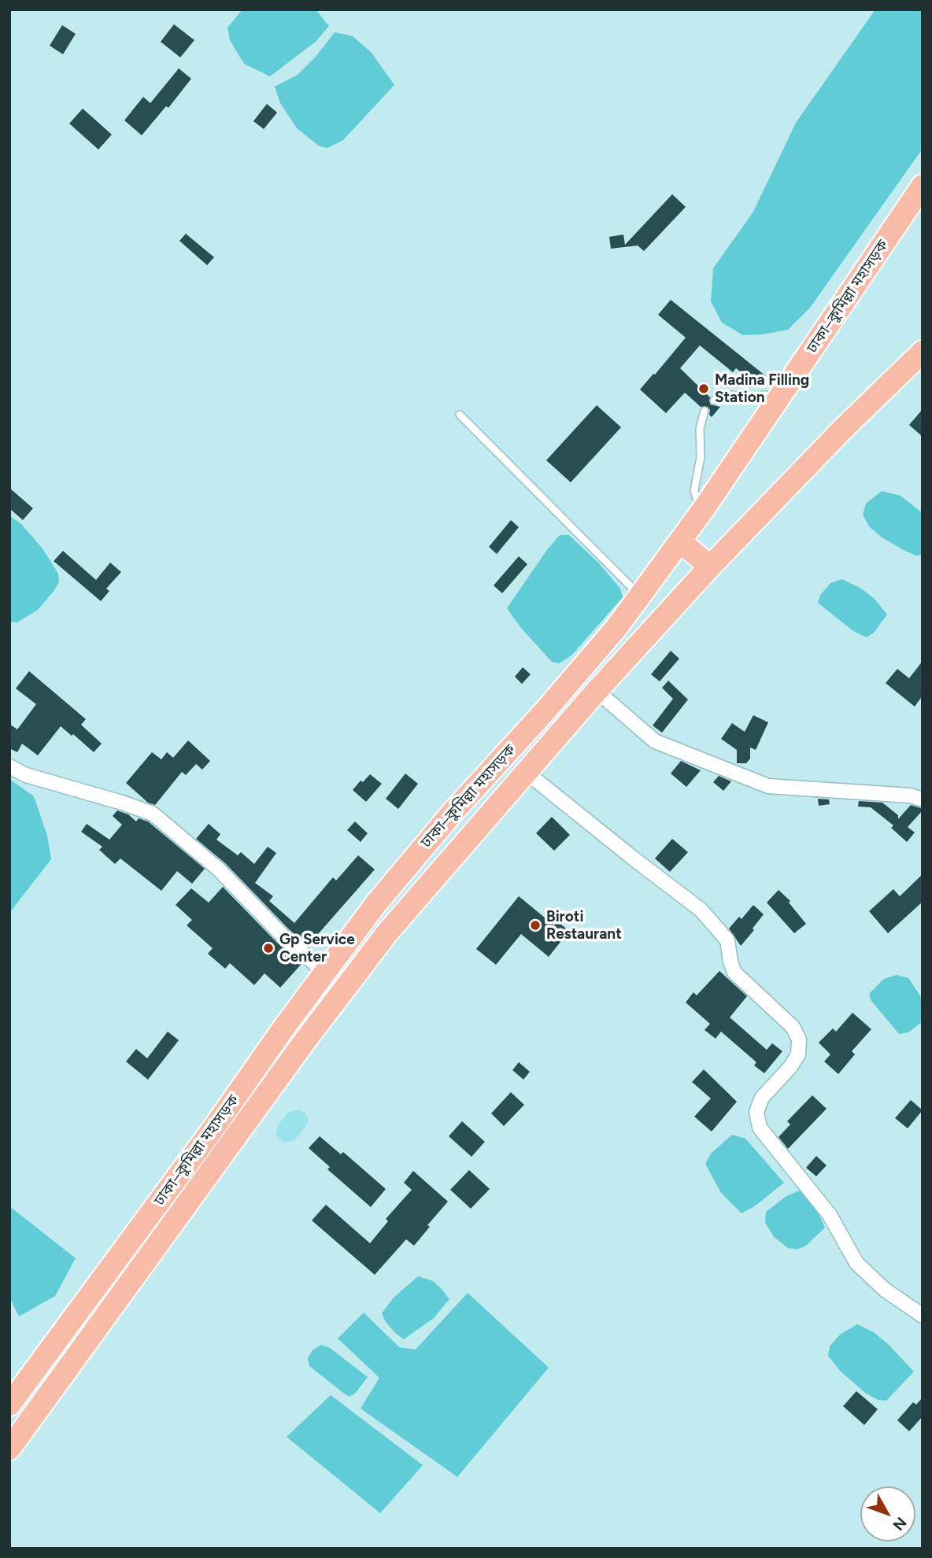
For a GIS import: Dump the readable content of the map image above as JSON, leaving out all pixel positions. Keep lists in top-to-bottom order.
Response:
{
  "streets": {
    "highway": ["ঢাকা–কুমিল্লা মহাসড়ক"]
  },
  "places": ["Madina Filling Station", "Biroti Restaurant", "Gp Service Center"],
  "north": "bottom right"
}
